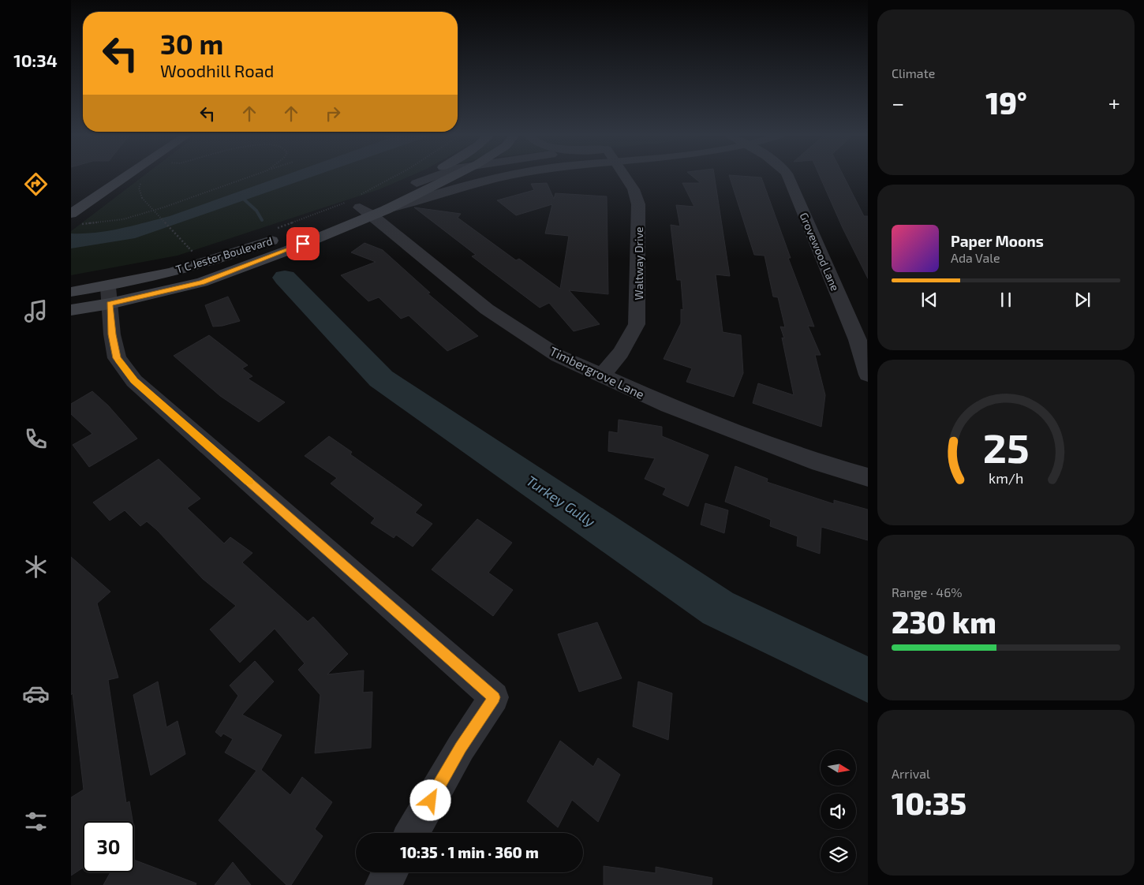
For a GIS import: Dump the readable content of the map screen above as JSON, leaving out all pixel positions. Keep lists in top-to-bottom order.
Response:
{
  "streets": {
    "main road": ["T C Jester Boulevard"],
    "street": ["Grovewood Lane", "Waltway Drive", "Timbergrove Lane"]
  },
  "crossings": [
    ["T C Jester Boulevard", "Timbergrove Lane"],
    ["Waltway Drive", "Timbergrove Lane"]
  ],
  "water": ["Turkey Gully"],
  "north": "right",
  "page": {
    "tabs": "10:34",
    "tile": [
      "Climate",
      ["Range · 46%", "230 km"],
      ["Arrival", "10:35"]
    ],
    "turn": ["30 m", "Woodhill Road"],
    "heat": ["−", "19°", "+"],
    "song": ["Paper Moons", "Ada Vale"],
    "limit": "30",
    "trip": "10:35 · 1 min · 360 m",
    "gauge": ["25", "km/h"]
  }
}
